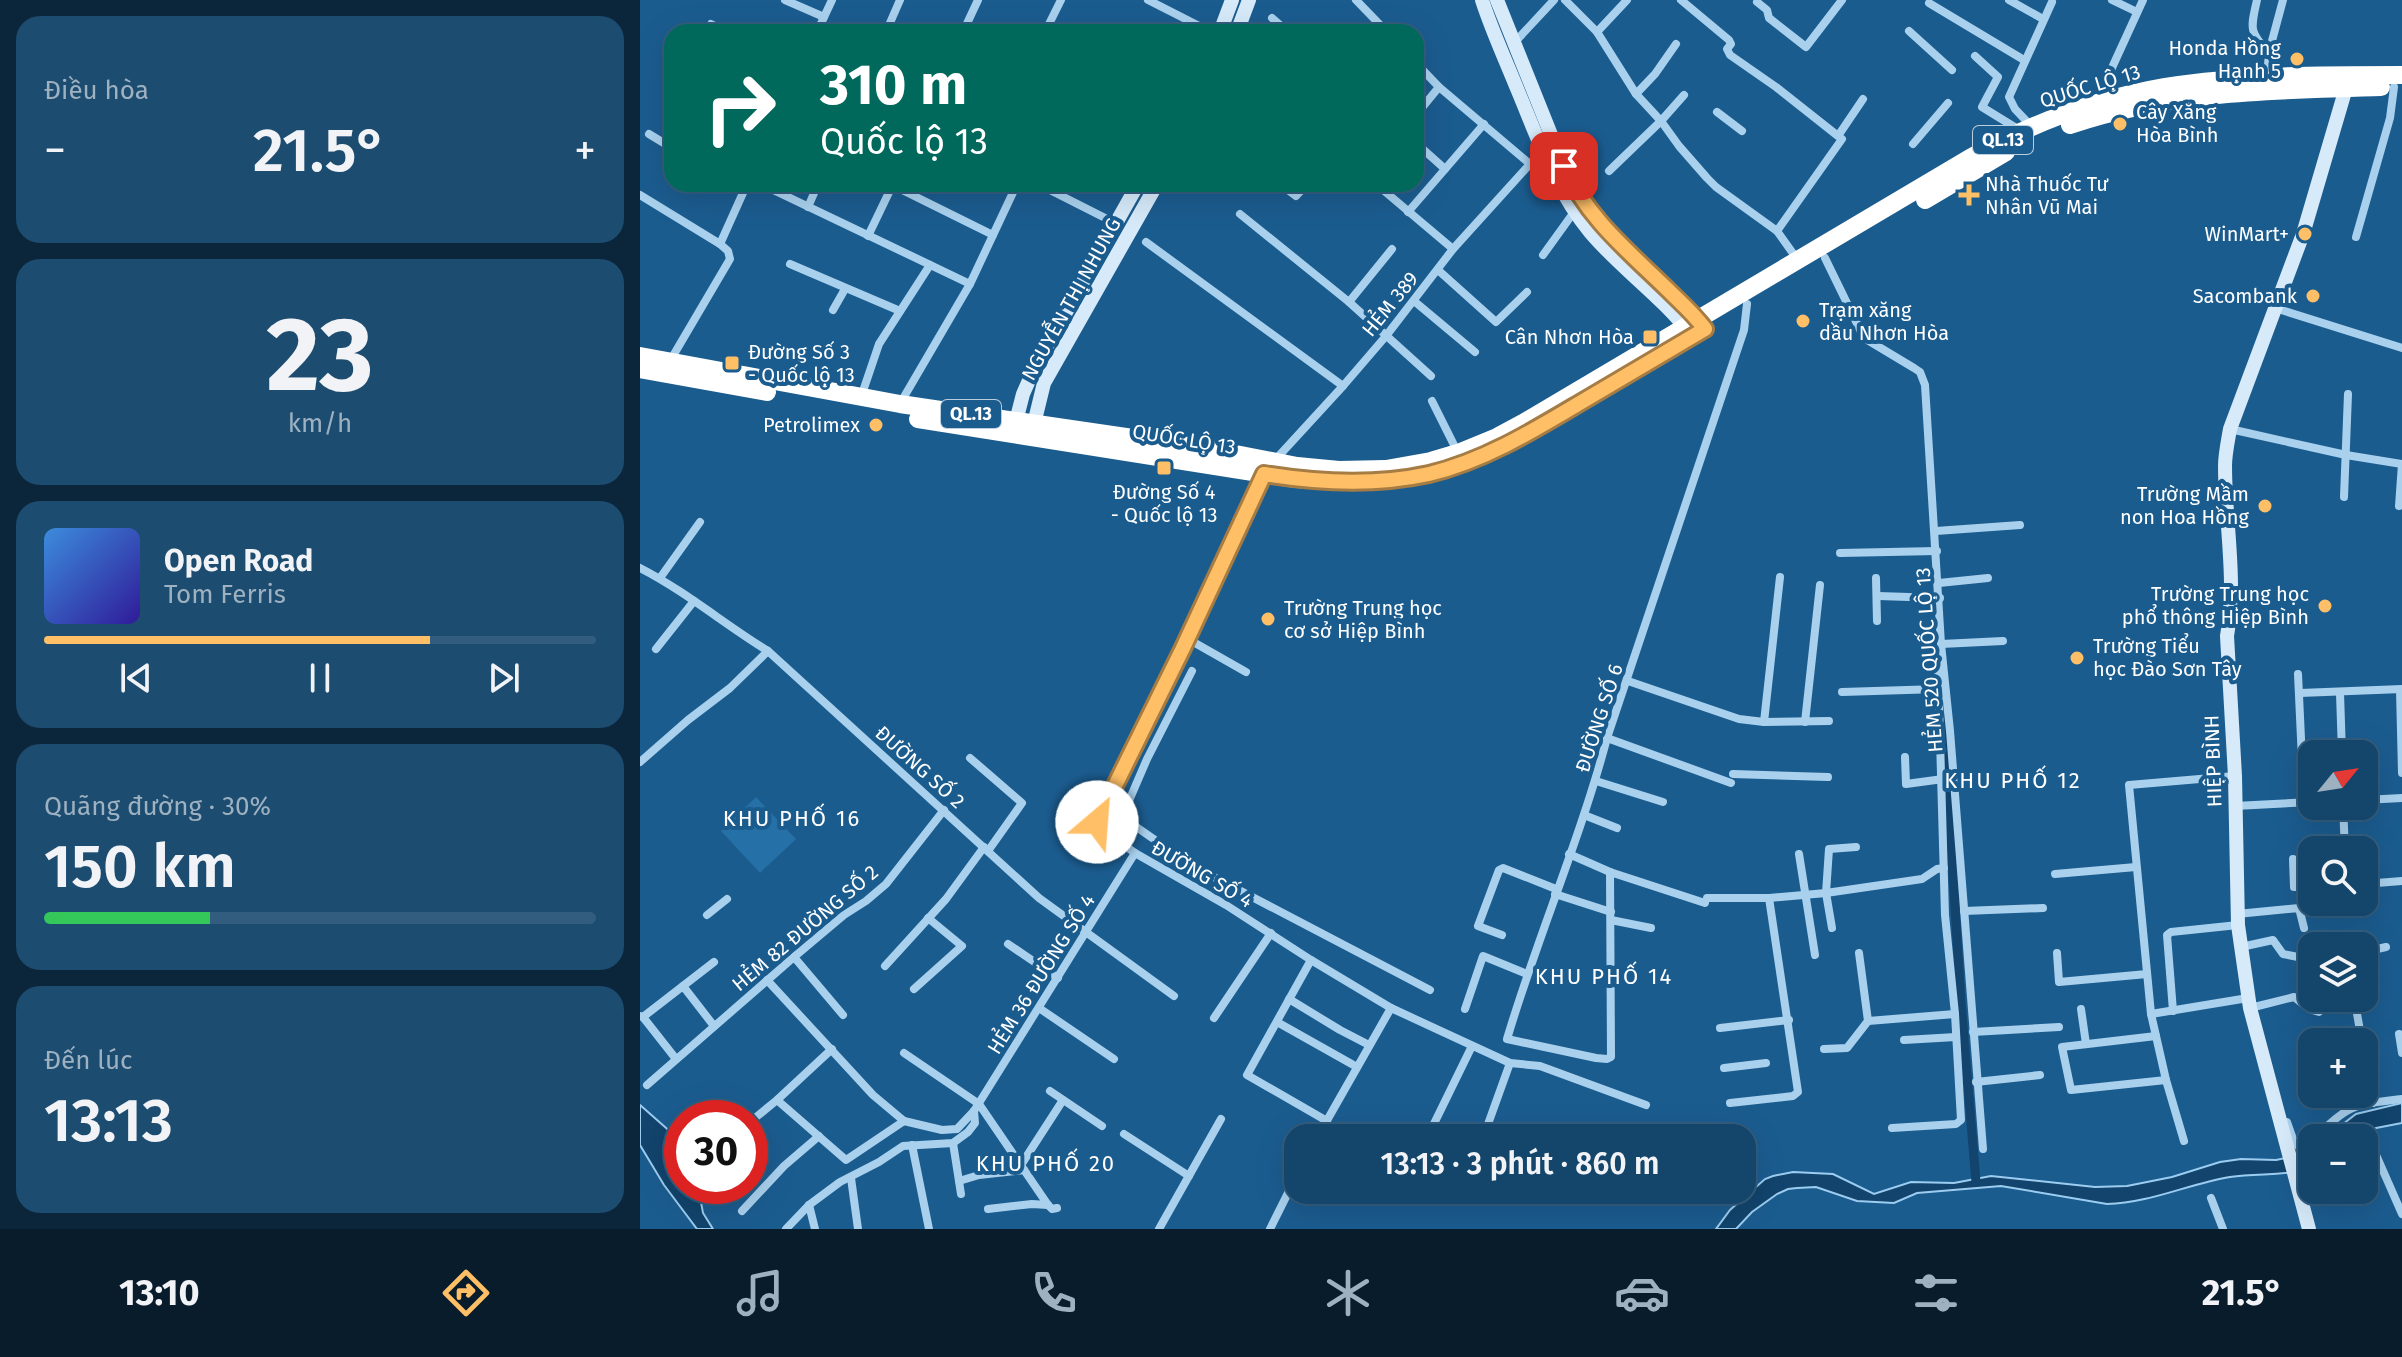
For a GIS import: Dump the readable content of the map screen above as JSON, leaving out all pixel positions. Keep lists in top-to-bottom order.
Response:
{
  "streets": {
    "highway": ["QUỐC LỘ 13", "QL.13"],
    "street": [
      "NGUYỄN THỊ NHUNG",
      "HẺM 389",
      "HẺM 520 QUỐC LỘ 13",
      "ĐƯỜNG SỐ 6",
      "HIỆP BÌNH",
      "ĐƯỜNG SỐ 2",
      "ĐƯỜNG SỐ 4",
      "HẺM 82 ĐƯỜNG SỐ 2",
      "HẺM 36 ĐƯỜNG SỐ 4"
    ]
  },
  "crossings": [
    ["QUỐC LỘ 13", "NGUYỄN THỊ NHUNG"],
    ["QUỐC LỘ 13", "HẺM 389"],
    ["QUỐC LỘ 13", "HẺM 520 QUỐC LỘ 13"],
    ["QUỐC LỘ 13", "ĐƯỜNG SỐ 6"],
    ["QUỐC LỘ 13", "HIỆP BÌNH"],
    ["QUỐC LỘ 13", "ĐƯỜNG SỐ 4"],
    ["HẺM 389", "ĐƯỜNG SỐ 4"],
    ["ĐƯỜNG SỐ 2", "HẺM 82 ĐƯỜNG SỐ 2"],
    ["ĐƯỜNG SỐ 2", "HẺM 36 ĐƯỜNG SỐ 4"],
    ["ĐƯỜNG SỐ 4", "HẺM 36 ĐƯỜNG SỐ 4"]
  ],
  "districts": [
    "KHU PHỐ 12",
    "KHU PHỐ 16",
    "KHU PHỐ 14",
    "KHU PHỐ 20"
  ],
  "places": {
    "other": [
      "Honda Hồng Hạnh 5",
      "Cây Xăng Hòa Bình",
      "WinMart+",
      "Sacombank",
      "Trạm xăng dầu Nhơn Hòa",
      "Petrolimex",
      "Trường Mầm non Hoa Hồng",
      "Trường Trung học phổ thông Hiệp Bình",
      "Trường Trung học cơ sở Hiệp Bình",
      "Trường Tiểu học Đào Sơn Tây"
    ],
    "health": ["Nhà Thuốc Tư Nhân Vū Mai"],
    "transit": ["Cân Nhơn Hòa", "Đường Số 3 - Quốc lộ 13", "Đường Số 4 - Quốc lộ 13"]
  },
  "north": "top right",
  "page": {
    "tile": [
      "Điều hòa",
      ["23", "km/h"],
      ["Quãng đường · 30%", "150 km"],
      ["Đến lúc", "13:13"]
    ],
    "turn": ["310 m", "Quốc lộ 13"],
    "heat": ["−", "21.5°", "+"],
    "song": ["Open Road", "Tom Ferris"],
    "map_buttons": ["+", "−"],
    "limit": "30",
    "trip": "13:13 · 3 phút · 860 m",
    "tabs": ["13:10", "21.5°"]
  }
}
